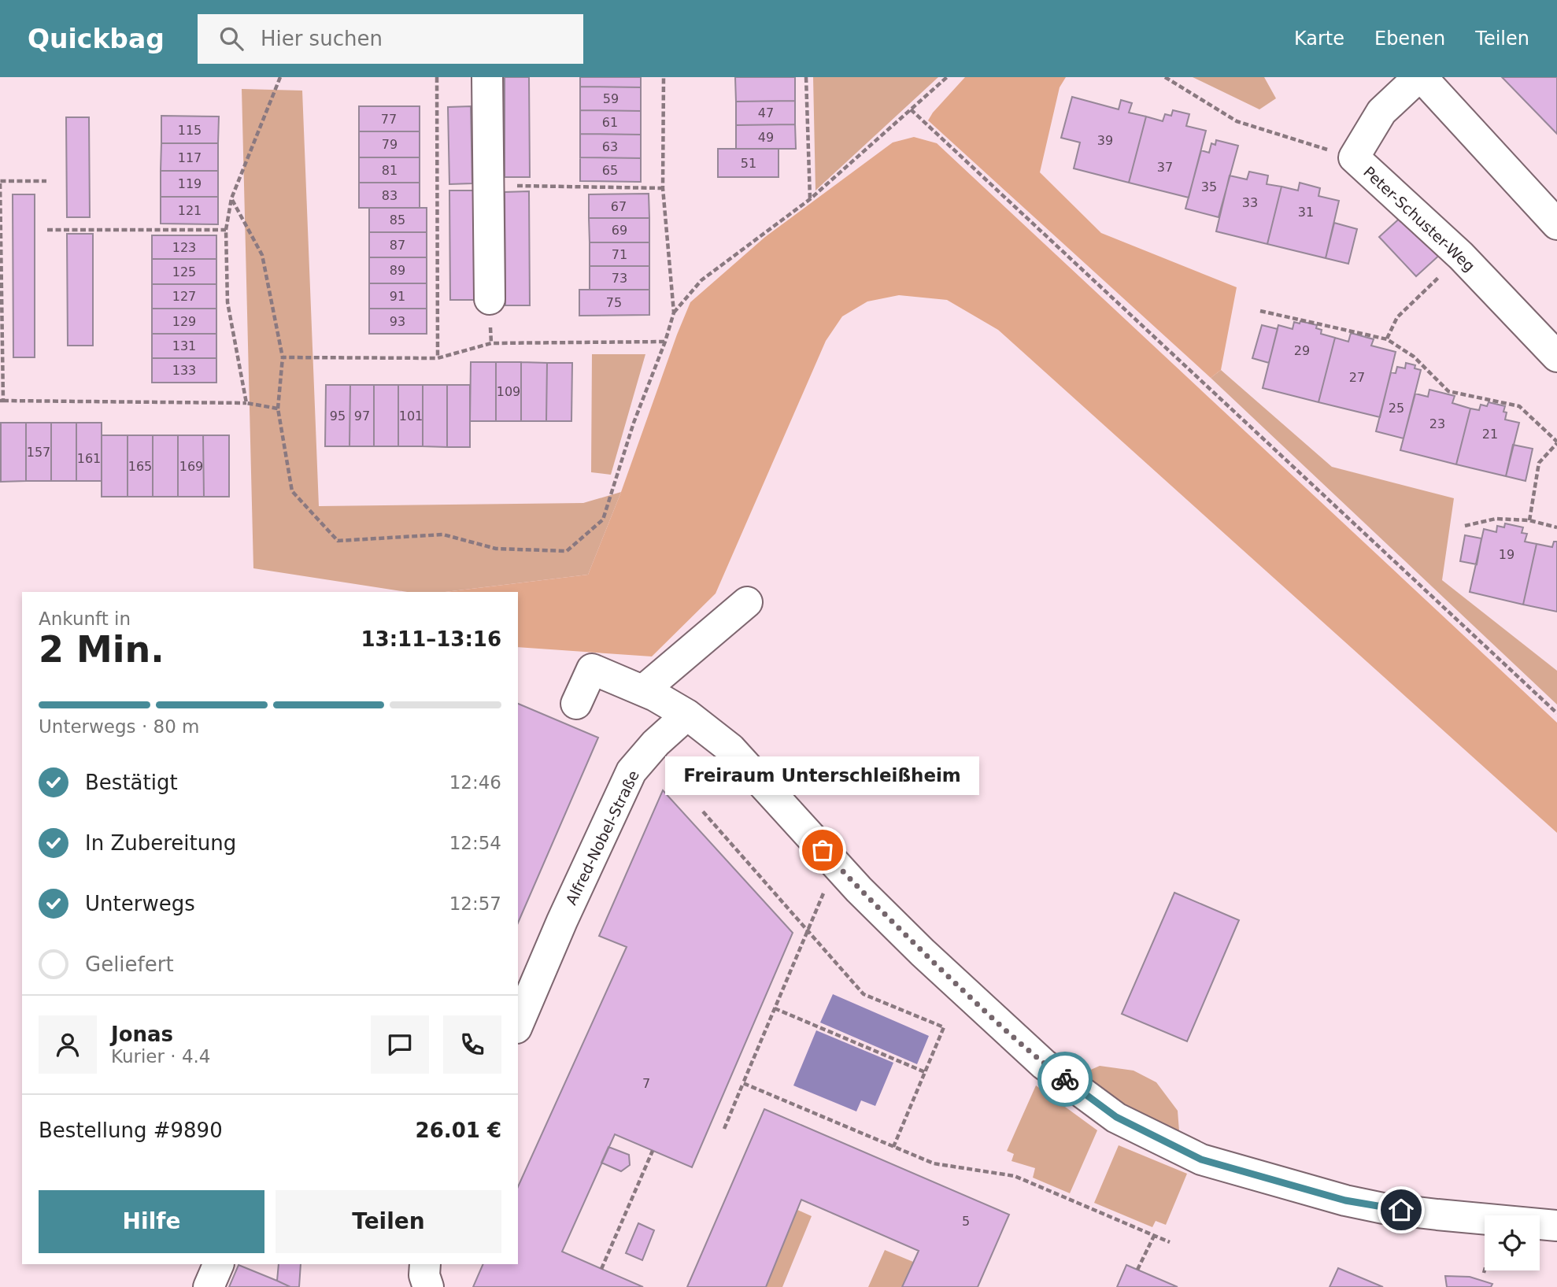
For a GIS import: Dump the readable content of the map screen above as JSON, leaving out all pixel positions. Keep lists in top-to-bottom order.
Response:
{
  "streets": {
    "street": ["Peter-Schuster-Weg", "Alfred-Nobel-Straße"]
  },
  "places": ["Freiraum Unterschleißheim"],
  "house_numbers": [
    "59",
    "47",
    "77",
    "61",
    "115",
    "49",
    "39",
    "79",
    "63",
    "117",
    "51",
    "37",
    "81",
    "65",
    "119",
    "35",
    "83",
    "33",
    "67",
    "121",
    "31",
    "85",
    "69",
    "87",
    "123",
    "71",
    "89",
    "125",
    "73",
    "127",
    "91",
    "75",
    "129",
    "93",
    "131",
    "29",
    "133",
    "27",
    "109",
    "25",
    "95",
    "97",
    "101",
    "23",
    "21",
    "157",
    "161",
    "165",
    "169",
    "19",
    "7",
    "5"
  ],
  "page": {
    "header": "Quickbag",
    "search": "Hier suchen",
    "nav": ["Karte", "Ebenen", "Teilen"],
    "heading": ["2 Min.", "Ankunft in", "13:11–13:16"],
    "panel": [
      "Jonas",
      "Kurier · 4.4",
      "Bestellung #9890",
      "26.01 €"
    ],
    "bar": "Unterwegs · 80 m",
    "list": [
      ["Bestätigt", "12:46"],
      ["In Zubereitung", "12:54"],
      ["Unterwegs", "12:57"],
      "Geliefert"
    ],
    "bubble": "Freiraum Unterschleißheim",
    "buttons": ["Hilfe", "Teilen"]
  }
}
